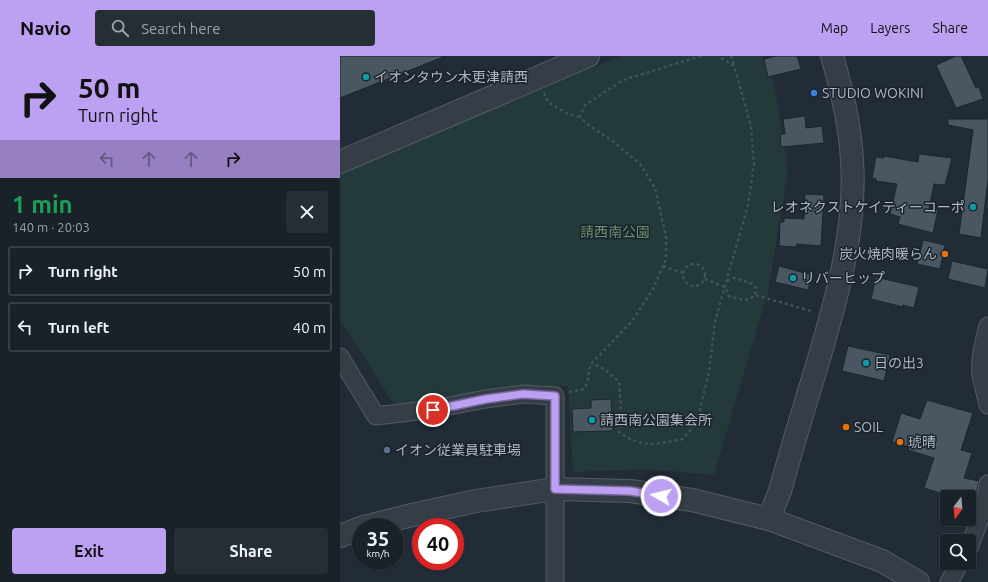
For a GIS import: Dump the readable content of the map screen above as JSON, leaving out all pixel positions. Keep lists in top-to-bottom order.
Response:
{
  "parks": ["請西南公園"],
  "places": [
    "イオンタウン木更津請西",
    "STUDIO WOKINI",
    "レオネクストケイティーコーポ",
    "炭火焼肉暖らん",
    "リバーヒップ",
    "日の出3",
    "請西南公園集会所",
    "SOIL",
    "琥晴",
    "イオン従業員駐車場"
  ],
  "north": "bottom",
  "page": {
    "header": "Navio",
    "search": "Search here",
    "nav": ["Map", "Layers", "Share"],
    "turn": ["50 m", "Turn right"],
    "heading": ["1 min", "140 m · 20:03"],
    "list": [
      {
        "name": "Turn right",
        "value": "50 m"
      },
      {
        "name": "Turn left",
        "value": "40 m"
      }
    ],
    "speed": "35 km/h",
    "limit": "40",
    "buttons": ["Exit", "Share"]
  }
}
